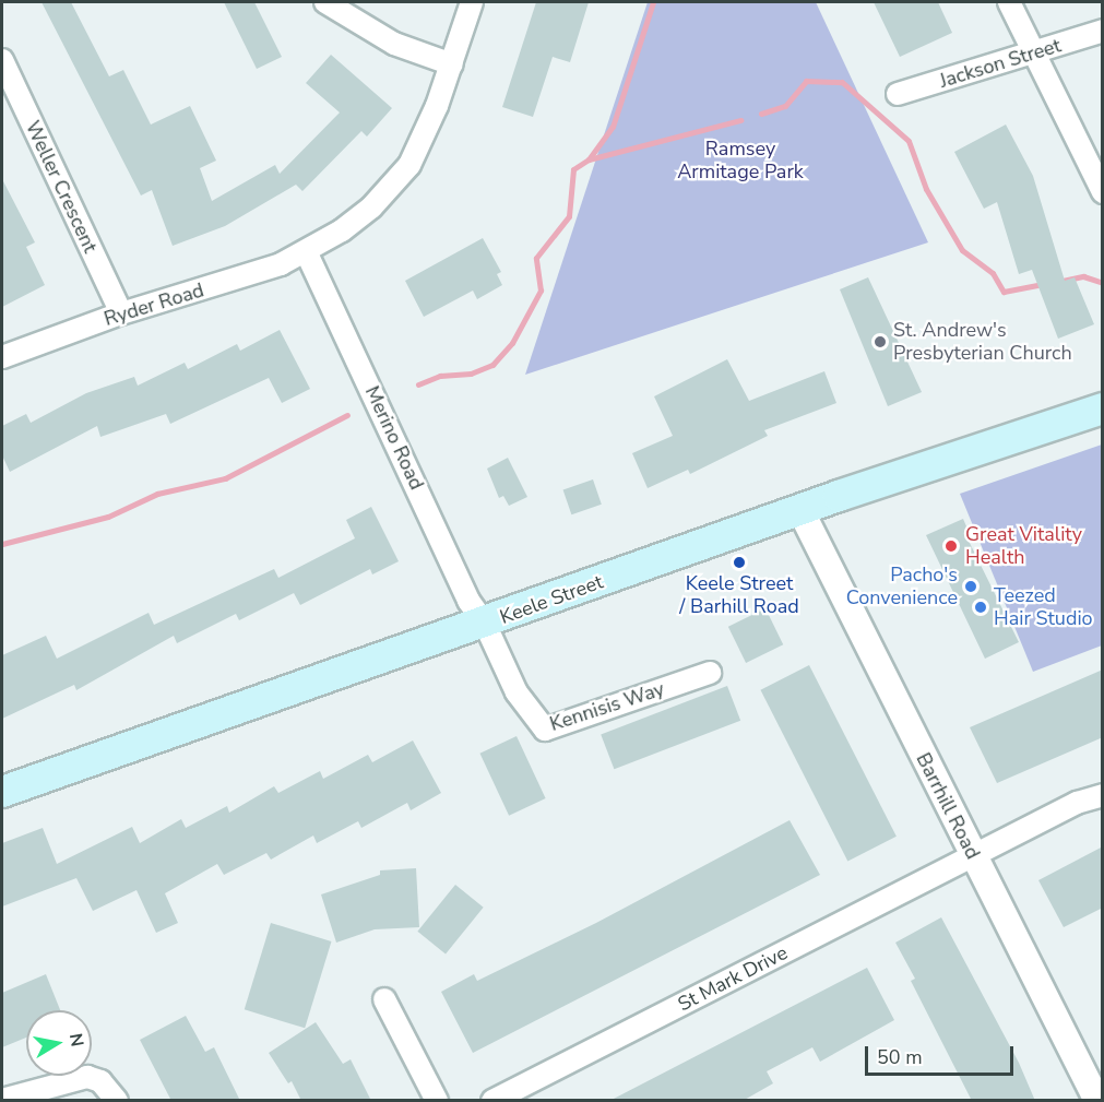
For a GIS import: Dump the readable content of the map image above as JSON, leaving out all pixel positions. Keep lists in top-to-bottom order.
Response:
{
  "streets": {
    "main road": ["Keele Street"],
    "street": [
      "Jackson Street",
      "Weller Crescent",
      "Ryder Road",
      "Merino Road",
      "Kennisis Way",
      "Barrhill Road",
      "St Mark Drive"
    ]
  },
  "crossings": [
    ["Weller Crescent", "Ryder Road"],
    ["Ryder Road", "Merino Road"],
    ["Merino Road", "Keele Street"],
    ["Merino Road", "Kennisis Way"],
    ["Keele Street", "Kennisis Way"],
    ["Keele Street", "Barrhill Road"],
    ["Barrhill Road", "St Mark Drive"]
  ],
  "parks": ["Ramsey Armitage Park"],
  "places": [
    "St. Andrew's Presbyterian Church",
    "Great Vitality Health",
    "Keele Street / Barhill Road",
    "Pacho's Convenience",
    "Teezed Hair Studio"
  ],
  "scale_bar": "50 m",
  "north": "right"
}
